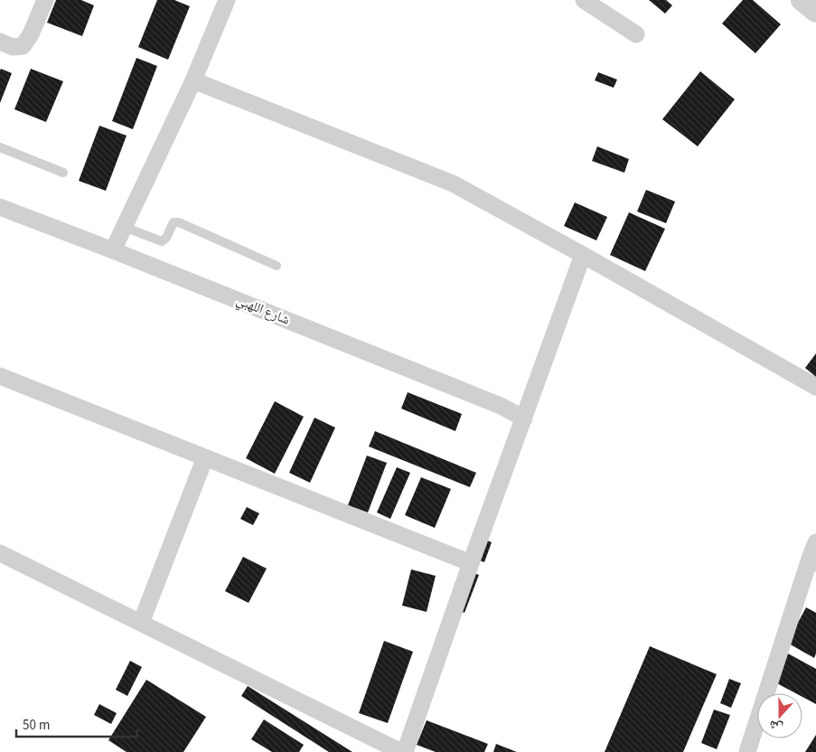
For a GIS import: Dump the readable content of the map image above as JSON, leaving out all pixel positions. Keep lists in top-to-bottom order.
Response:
{
  "streets": {
    "street": ["شارع اللهبي"]
  },
  "scale_bar": "50 m",
  "north": "bottom"
}
